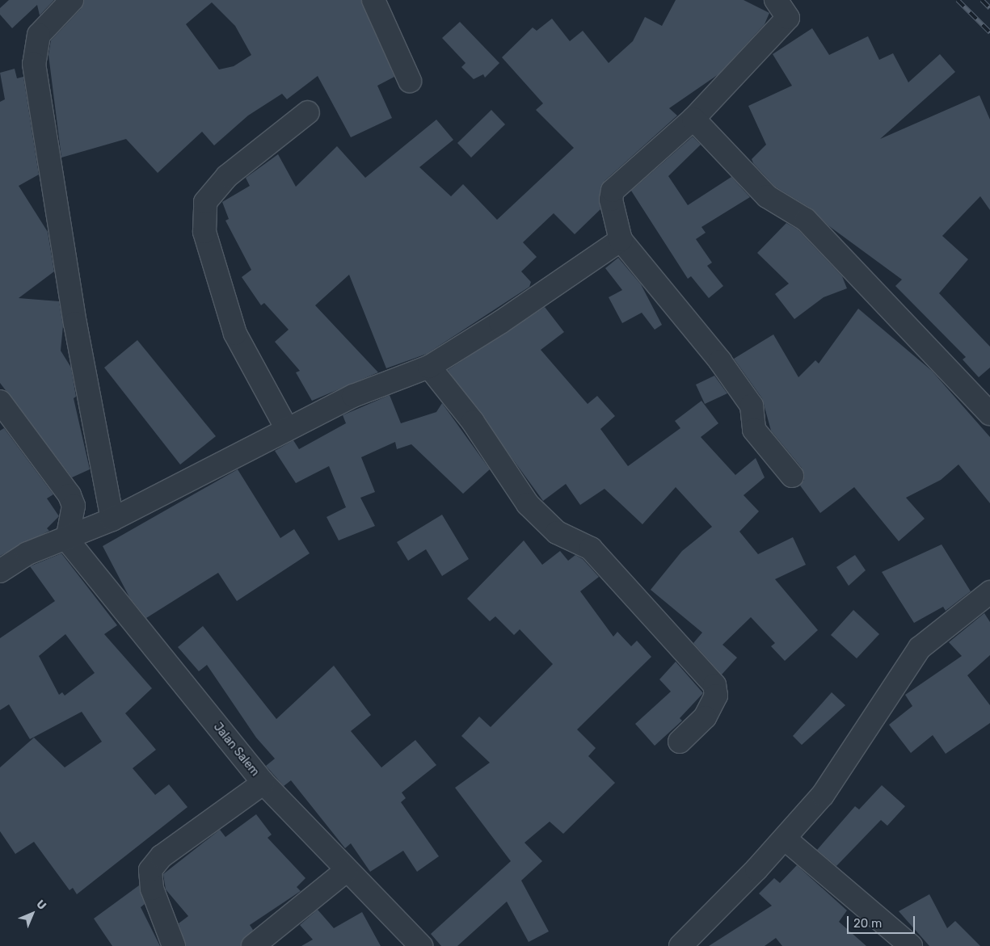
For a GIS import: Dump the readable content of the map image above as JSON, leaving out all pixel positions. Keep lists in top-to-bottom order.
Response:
{
  "streets": {
    "street": ["Jalan Salem"]
  },
  "scale_bar": "20 m",
  "north": "top right"
}
